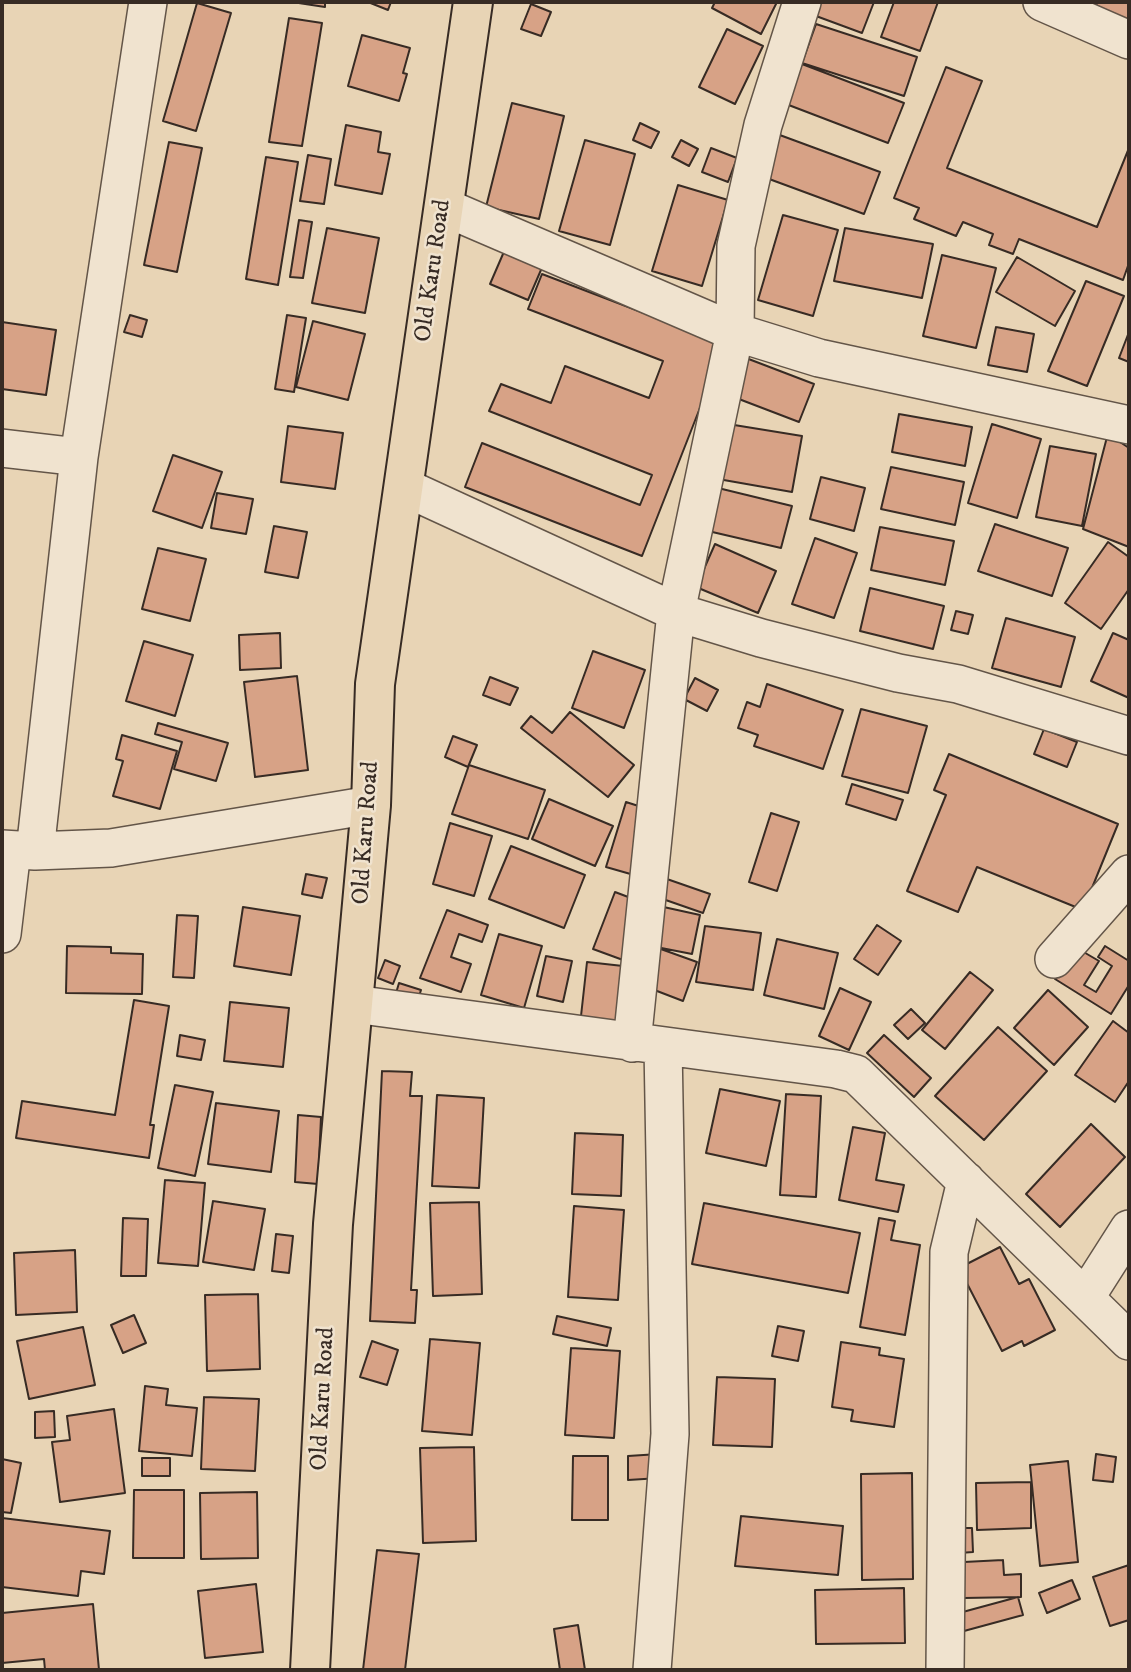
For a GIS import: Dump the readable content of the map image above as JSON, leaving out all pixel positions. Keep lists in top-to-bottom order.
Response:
{
  "streets": {
    "main road": ["Old Karu Road"]
  }
}
